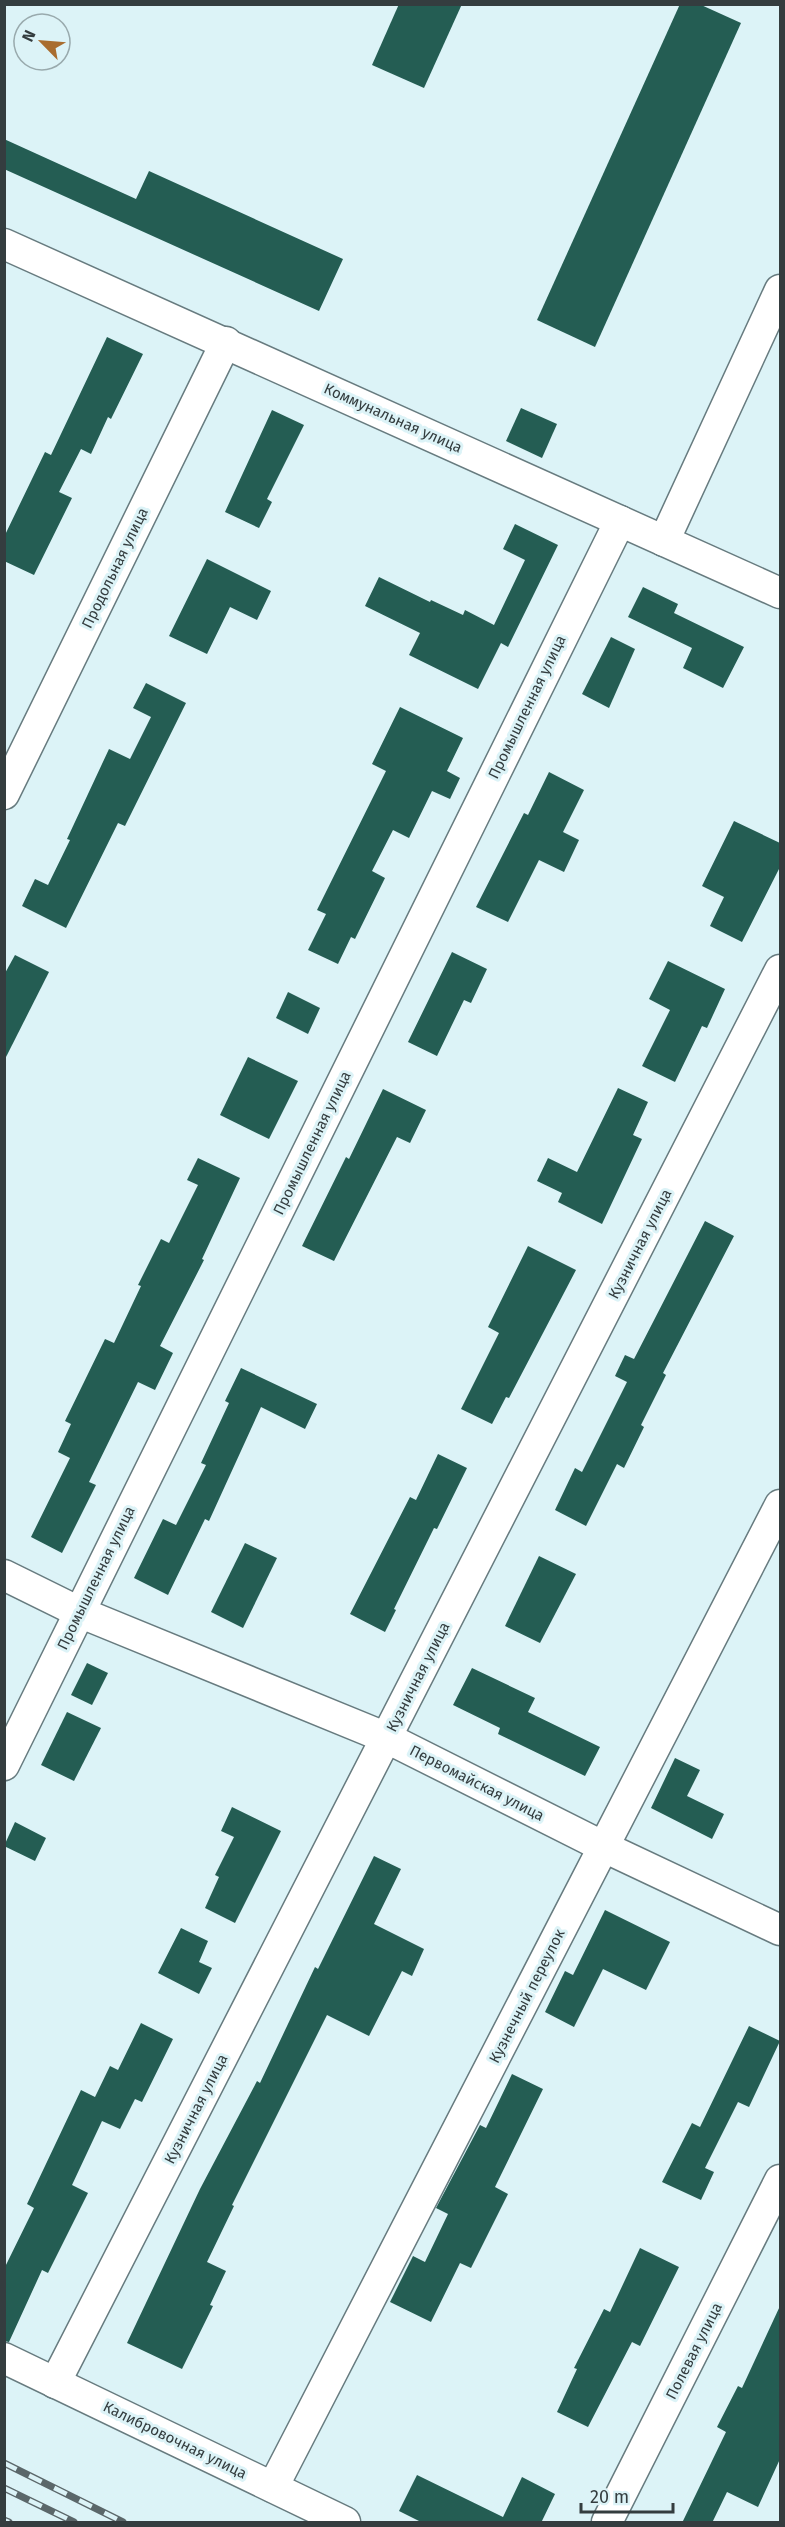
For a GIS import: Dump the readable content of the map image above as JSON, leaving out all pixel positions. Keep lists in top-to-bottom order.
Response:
{
  "streets": {
    "street": [
      "Коммунальная улица",
      "Продольная улица",
      "Промышленная улица",
      "Кузничная улица",
      "Первомайская улица",
      "Кузнечный переулок",
      "Полевая улица",
      "Калибровочная улица"
    ]
  },
  "crossings": [
    ["Коммунальная улица", "Продольная улица"],
    ["Коммунальная улица", "Промышленная улица"],
    ["Промышленная улица", "Первомайская улица"],
    ["Кузничная улица", "Первомайская улица"],
    ["Кузничная улица", "Калибровочная улица"],
    ["Первомайская улица", "Кузнечный переулок"],
    ["Кузнечный переулок", "Калибровочная улица"]
  ],
  "scale_bar": "20 m",
  "north": "top left"
}
